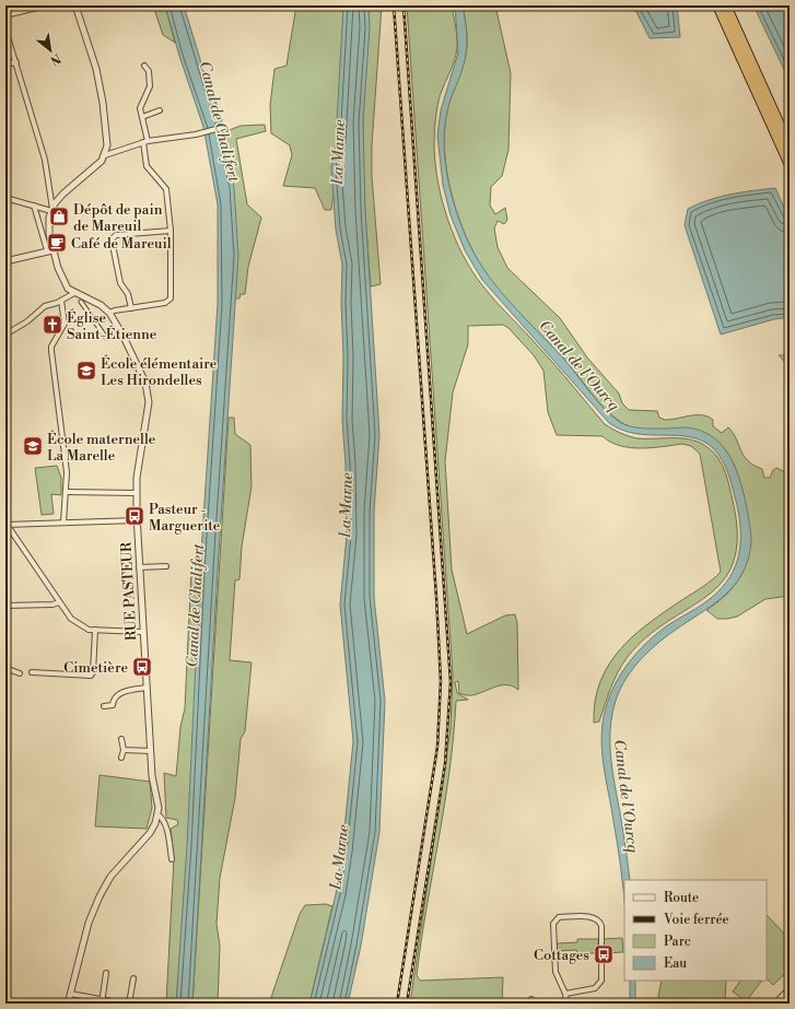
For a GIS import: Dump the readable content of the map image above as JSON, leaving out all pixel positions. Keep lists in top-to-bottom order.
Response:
{
  "streets": {
    "street": ["RUE PASTEUR"]
  },
  "water": ["Canal de Chalifert", "La Marne", "Canal de l'Ourcq"],
  "places": {
    "shop": ["Dépôt de pain de Mareuil"],
    "cafe": ["Café de Mareuil"],
    "church": ["Église Saint-Étienne"],
    "school or university": ["École élémentaire Les Hirondelles", "École maternelle La Marelle"],
    "bus stop": ["Pasteur - Marguerite", "Cimetière", "Cottages"]
  },
  "legend": [
    "Route",
    "Voie ferrée",
    "Parc",
    "Eau"
  ],
  "north": "bottom right"
}
